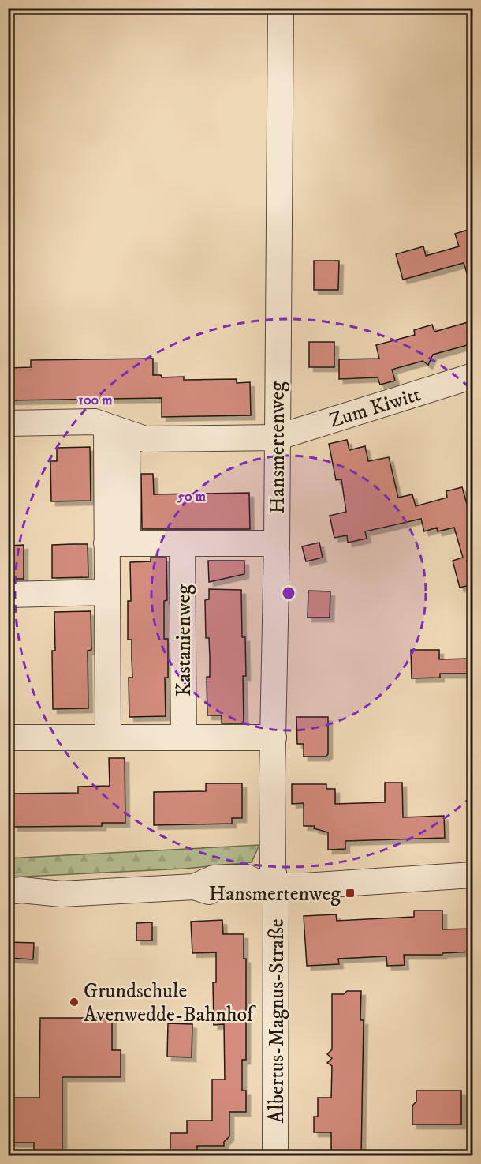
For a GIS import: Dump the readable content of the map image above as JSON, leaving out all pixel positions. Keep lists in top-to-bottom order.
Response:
{
  "streets": {
    "street": [
      "Zum Kiwitt",
      "Hansmertenweg",
      "Kastanienweg",
      "Albertus-Magnus-Straße"
    ]
  },
  "crossings": [
    ["Zum Kiwitt", "Hansmertenweg"],
    ["Hansmertenweg", "Albertus-Magnus-Straße"]
  ],
  "places": {
    "transit": ["Hansmertenweg"],
    "other": ["Grundschule Avenwedde-Bahnhof"]
  },
  "rings": ["100 m", "50 m"]
}
